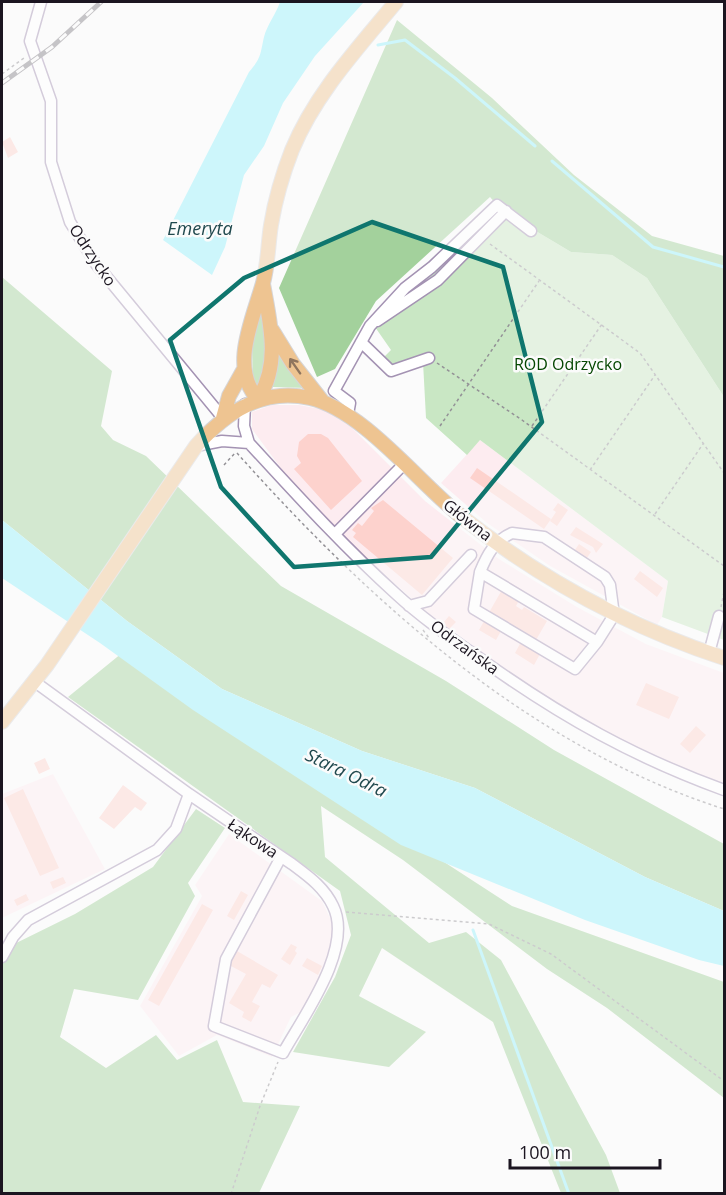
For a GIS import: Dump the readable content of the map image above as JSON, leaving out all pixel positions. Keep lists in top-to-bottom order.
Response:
{
  "streets": {
    "main road": ["Główna"],
    "street": ["Odrzycko", "Odrzańska", "Łąkowa"]
  },
  "crossings": [
    ["Odrzycko", "Główna"]
  ],
  "water": ["Emeryta", "Stara Odra"],
  "parks": ["ROD Odrzycko"],
  "scale_bar": "100 m"
}
